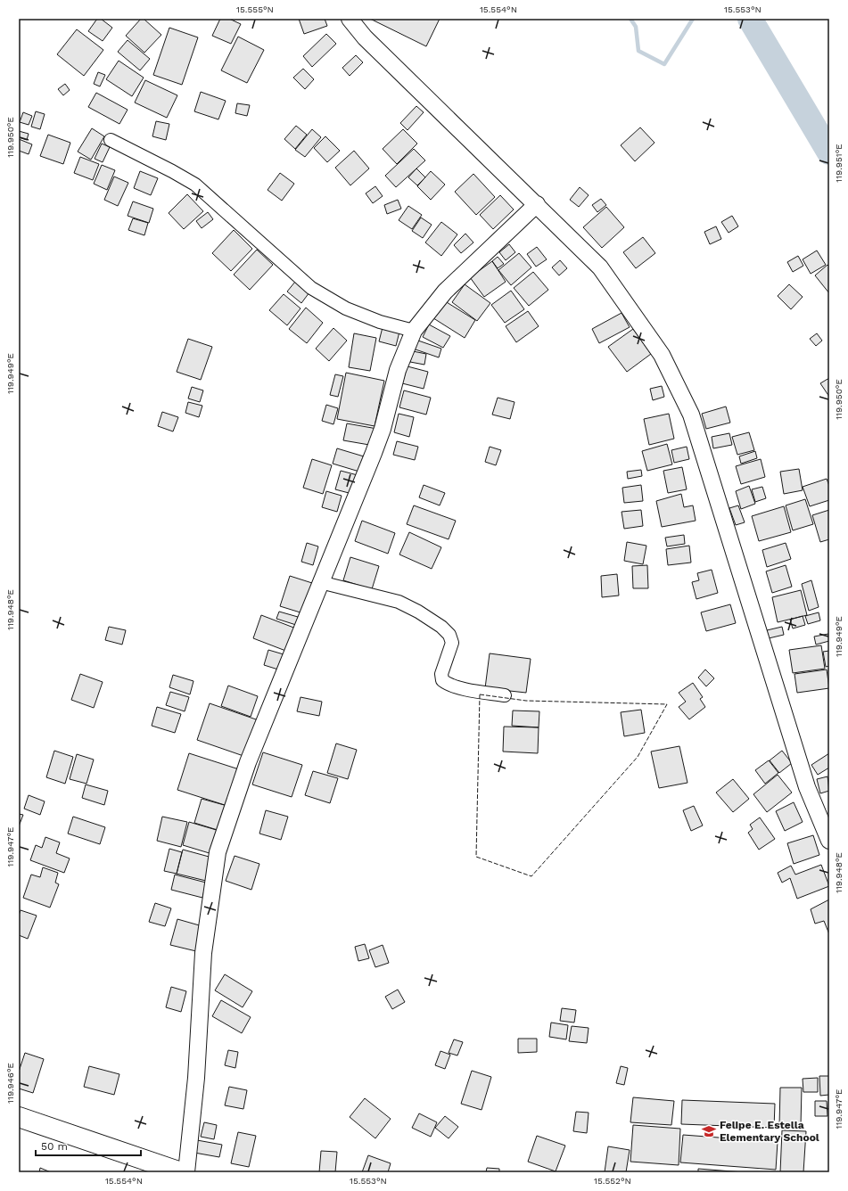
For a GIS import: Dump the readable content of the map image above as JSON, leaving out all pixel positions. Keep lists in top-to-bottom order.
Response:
{
  "places": {
    "school or university": ["Felipe E. Estella Elementary School"]
  },
  "scale_bar": "50 m",
  "coordinates": [
    "15.555°N",
    "15.554°N",
    "15.553°N",
    "119.950°E",
    "119.951°E",
    "119.949°E",
    "119.948°E",
    "119.947°E",
    "119.946°E",
    "15.552°N"
  ]
}
